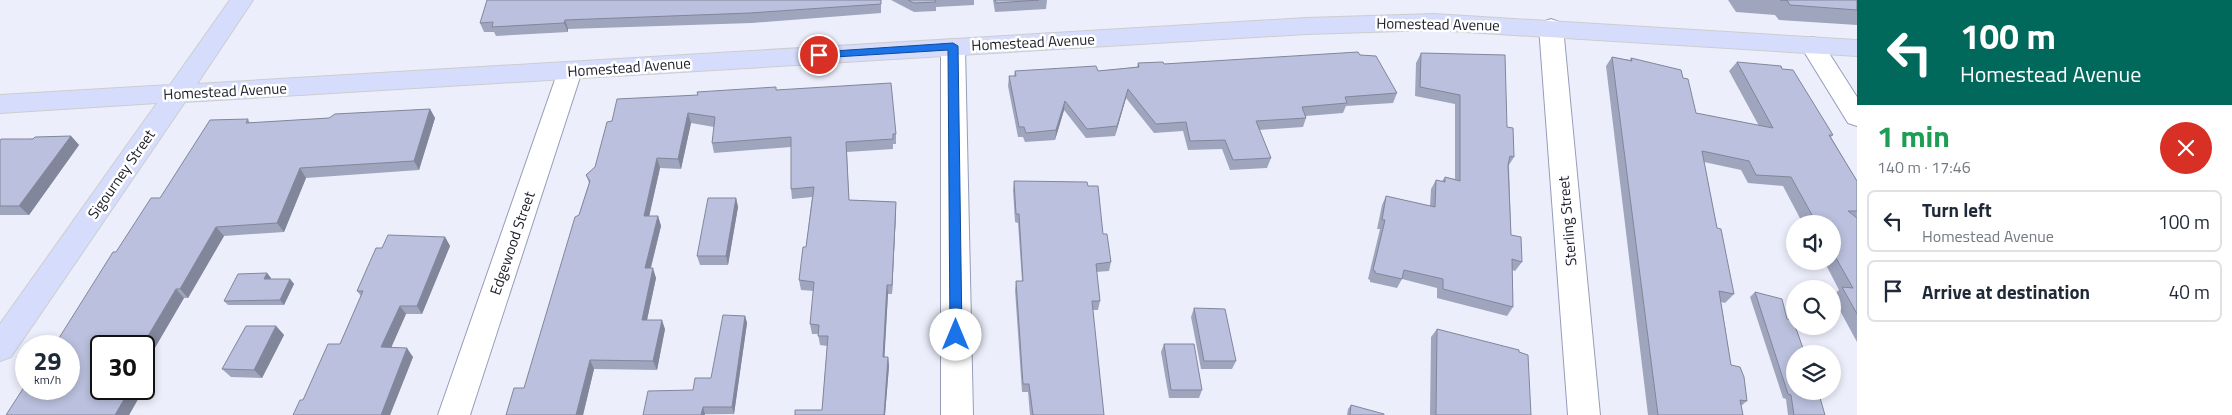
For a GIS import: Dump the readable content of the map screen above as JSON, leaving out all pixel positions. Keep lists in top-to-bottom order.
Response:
{
  "streets": {
    "main road": ["Homestead Avenue", "Sigourney Street"],
    "street": ["Sterling Street", "Edgewood Street"]
  },
  "crossings": [
    ["Homestead Avenue", "Sigourney Street"],
    ["Homestead Avenue", "Sterling Street"],
    ["Homestead Avenue", "Edgewood Street"]
  ],
  "page": {
    "turn": ["100 m", "Homestead Avenue"],
    "heading": ["1 min", "140 m · 17:46"],
    "list": [
      {
        "name": "Turn left",
        "note": "Homestead Avenue",
        "value": "100 m"
      },
      {
        "name": "Arrive at destination",
        "value": "40 m"
      }
    ],
    "speed": "29 km/h",
    "limit": "30"
  }
}
